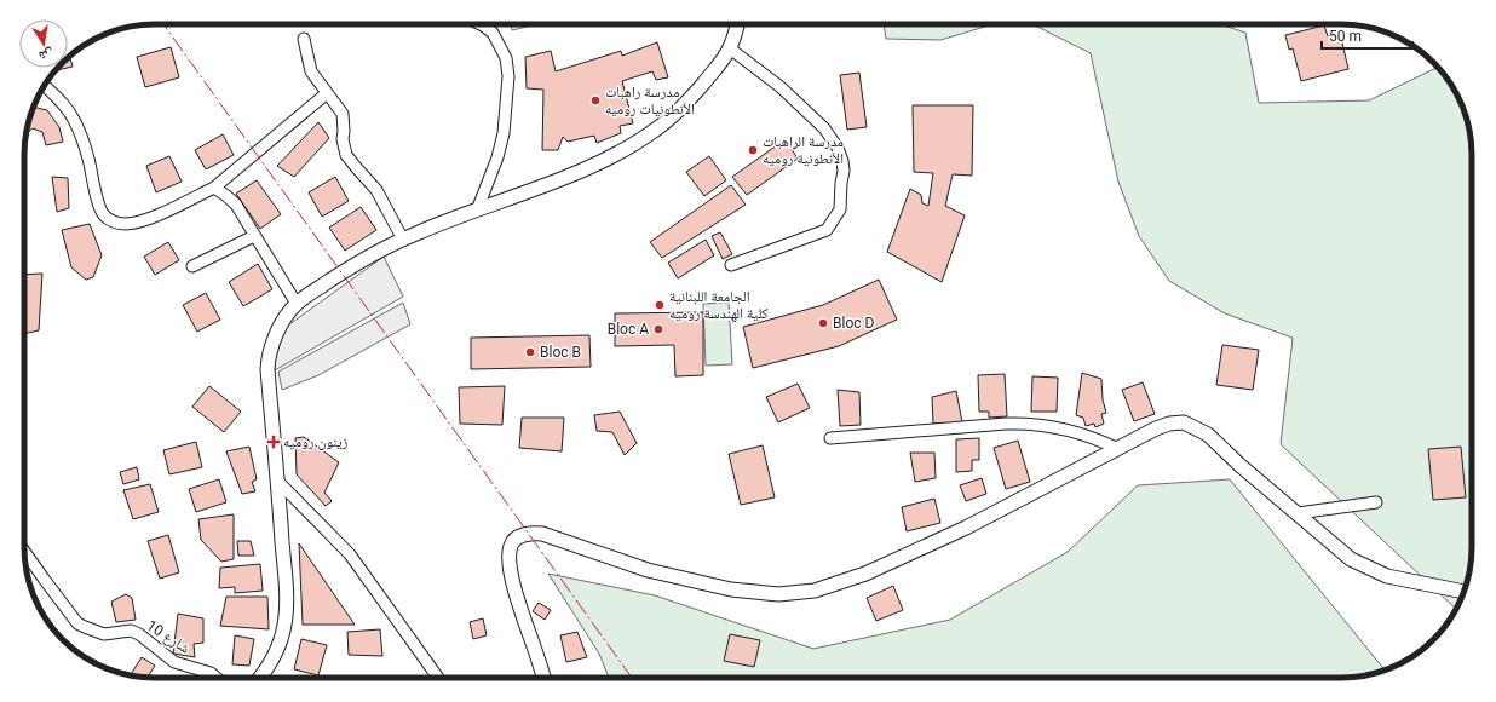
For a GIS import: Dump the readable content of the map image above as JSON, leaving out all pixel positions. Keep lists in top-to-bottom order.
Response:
{
  "streets": {
    "street": ["شارع 10"]
  },
  "places": {
    "other": [
      "مدرسة راهبات الأنطونيات روميه",
      "مدرسة الراهبات الأنطونية روميه",
      "الجامعة اللبنانية كلية الهندسة روميه",
      "Bloc D",
      "Bloc A",
      "Bloc B"
    ],
    "health": ["زينون روميه"]
  },
  "scale_bar": "50 m",
  "north": "bottom"
}
